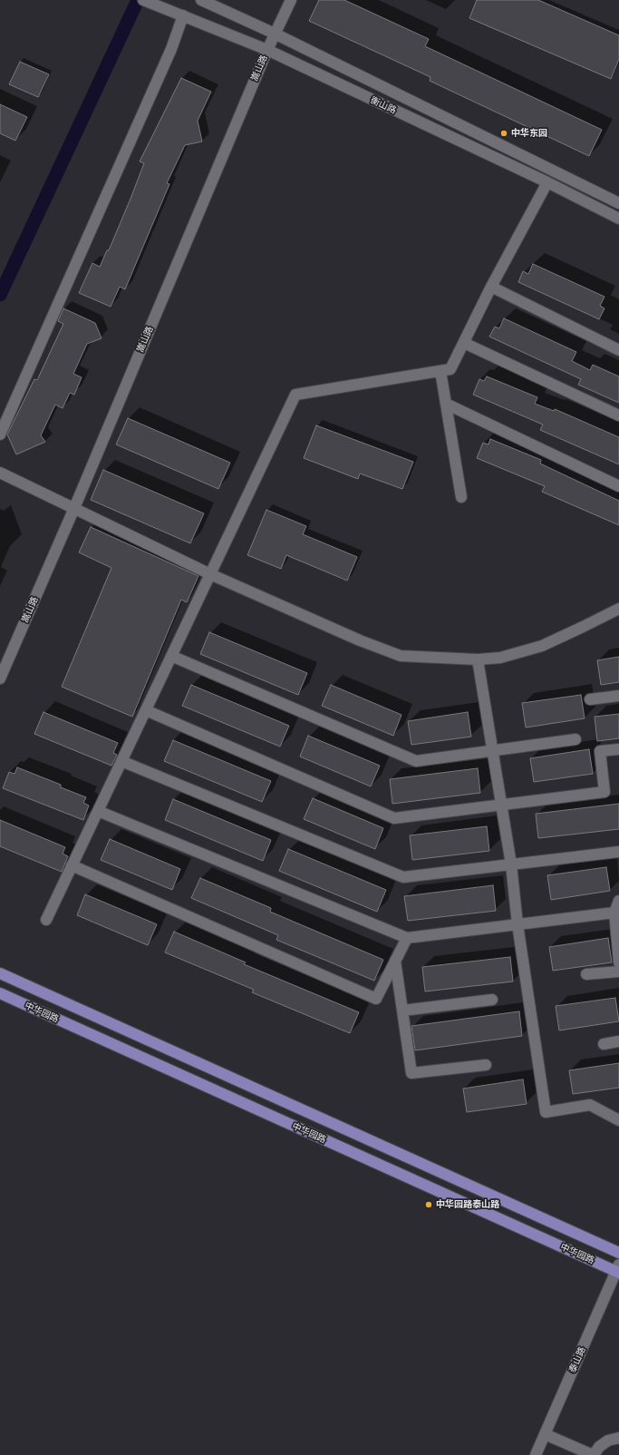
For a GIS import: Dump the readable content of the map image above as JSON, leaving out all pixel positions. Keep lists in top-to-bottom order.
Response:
{
  "streets": {
    "main road": ["中华园路"],
    "street": ["嵩山路", "衡山路", "泰山路"]
  },
  "crossings": [
    ["嵩山路", "衡山路"],
    ["中华园路", "泰山路"]
  ],
  "places": ["中华东园", "中华园路泰山路"]
}
